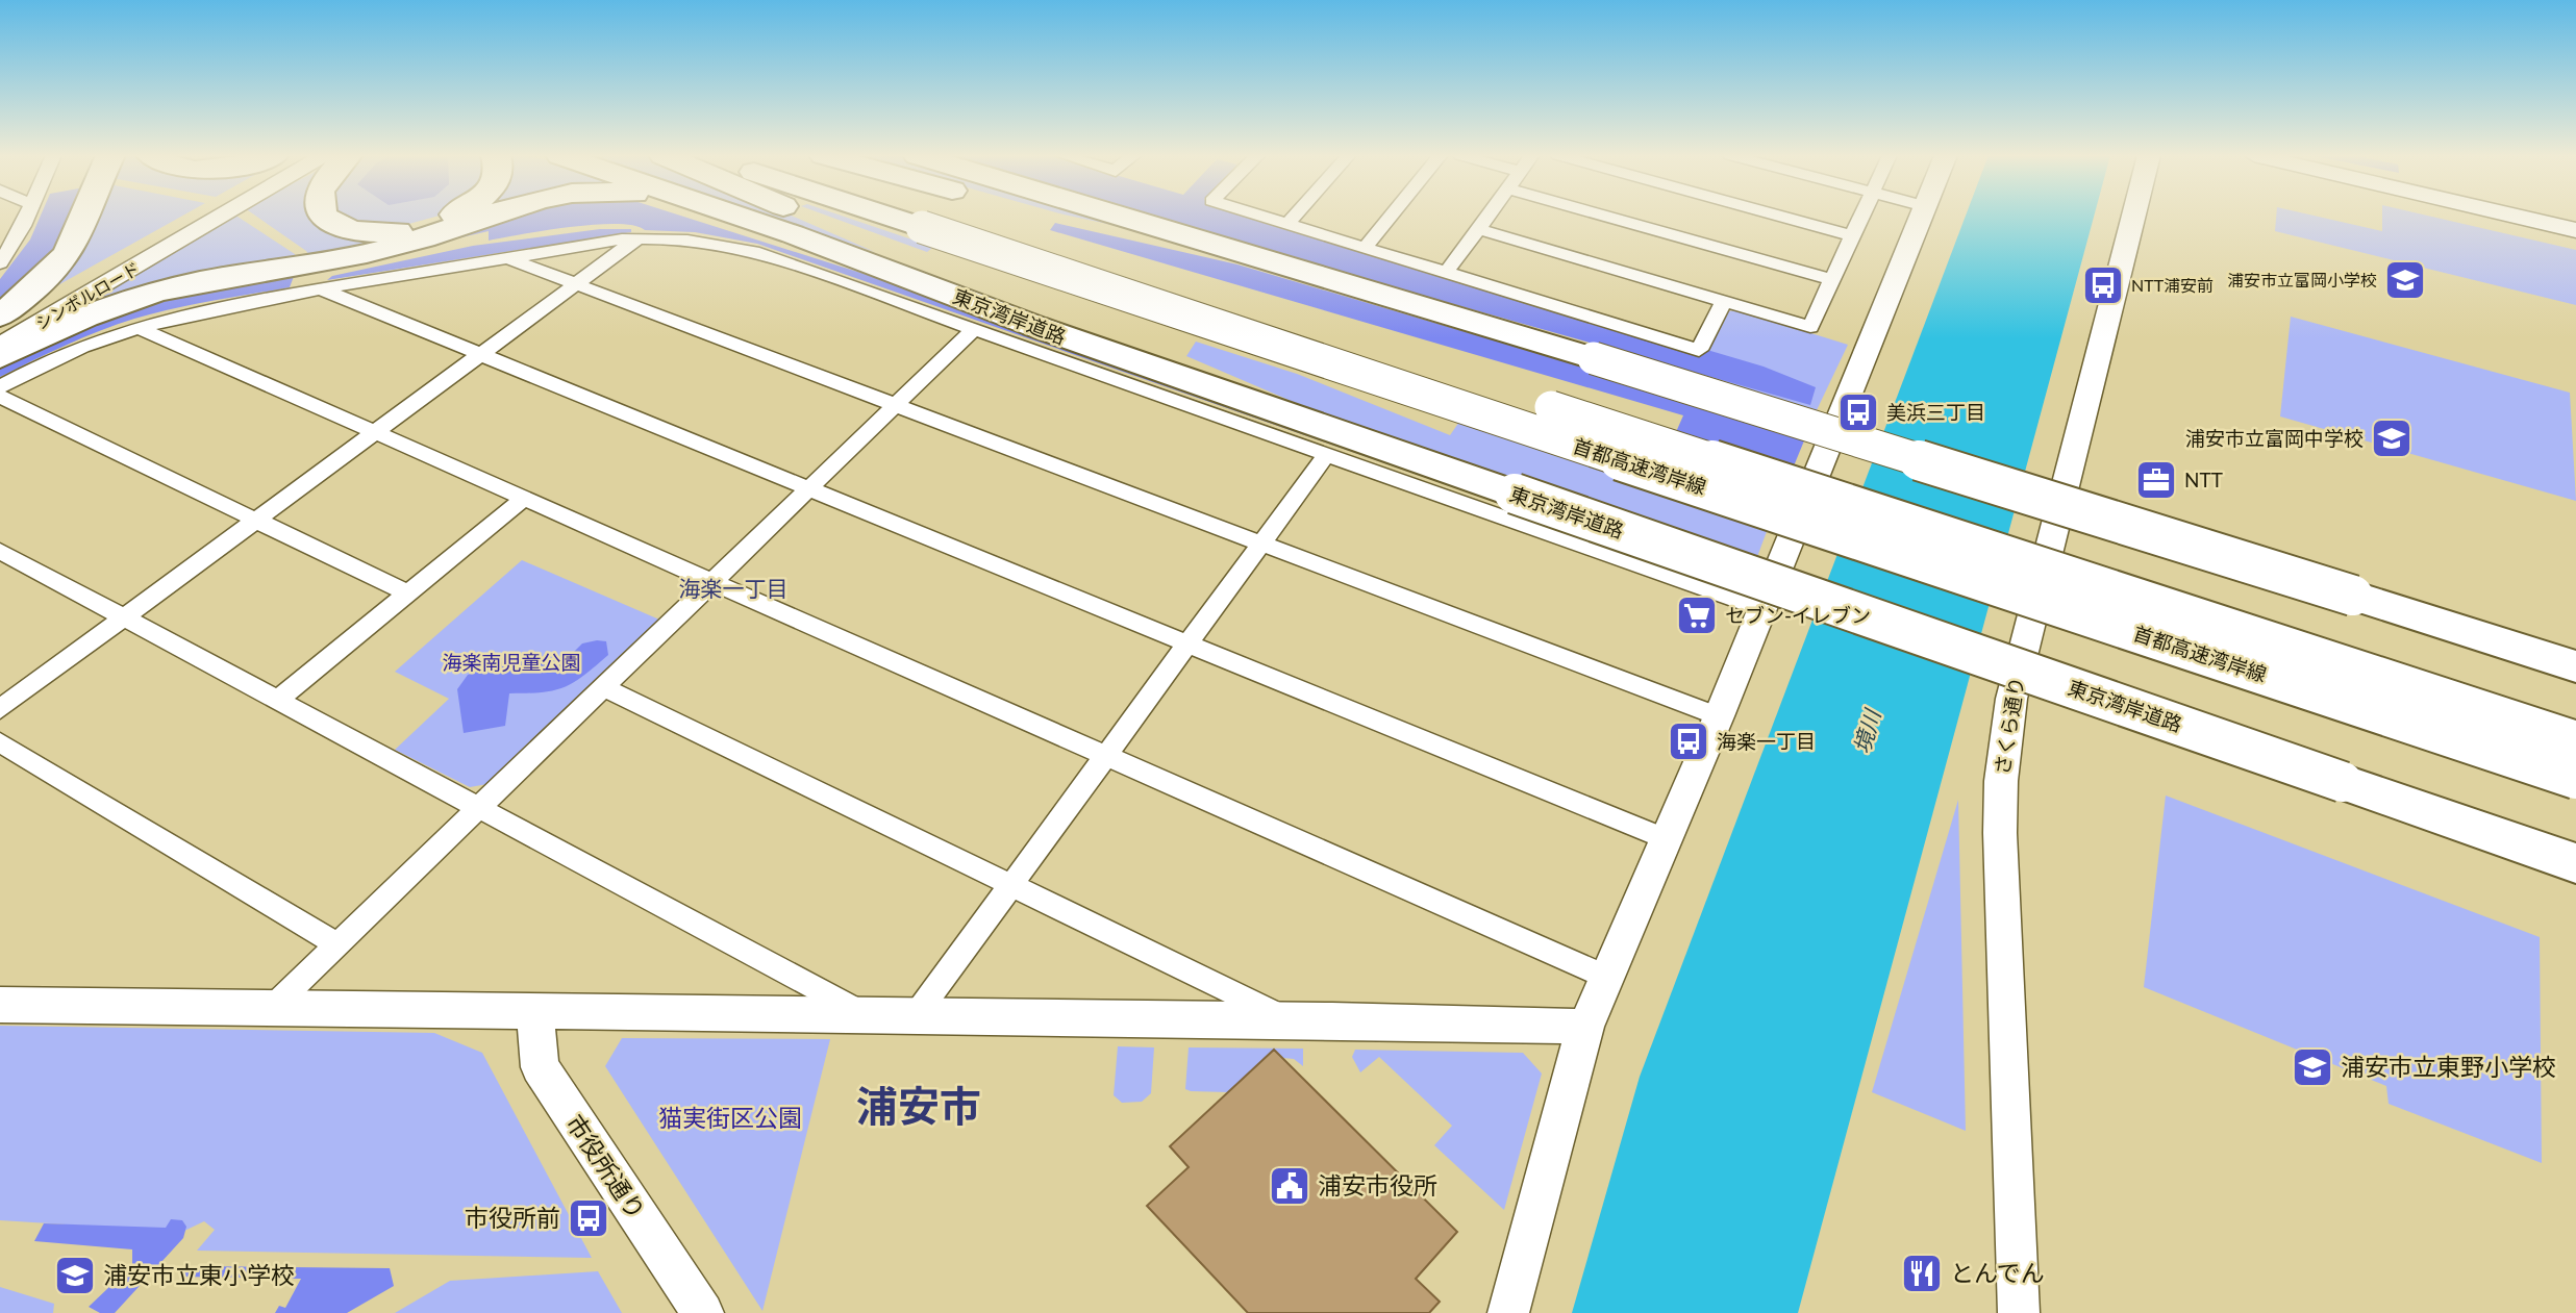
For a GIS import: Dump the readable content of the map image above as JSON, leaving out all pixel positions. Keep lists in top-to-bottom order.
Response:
{
  "streets": {
    "highway": ["東京湾岸道路", "首都高速湾岸線"],
    "street": ["シンボルロード", "さくら通り", "市役所通り"]
  },
  "districts": ["海楽一丁目", "浦安市"],
  "water": ["境川"],
  "parks": ["海楽南児童公園", "猫実街区公園"],
  "places": {
    "school or university": [
      "浦安市立富岡小学校",
      "浦安市立富岡中学校",
      "浦安市立東野小学校",
      "浦安市立東小学校"
    ],
    "bus stop": [
      "NTT浦安前",
      "美浜三丁目",
      "海楽一丁目",
      "市役所前"
    ],
    "office": ["NTT"],
    "supermarket": ["セブン-イレブン"],
    "public building": ["浦安市役所"],
    "restaurant": ["とんでん"]
  }
}
